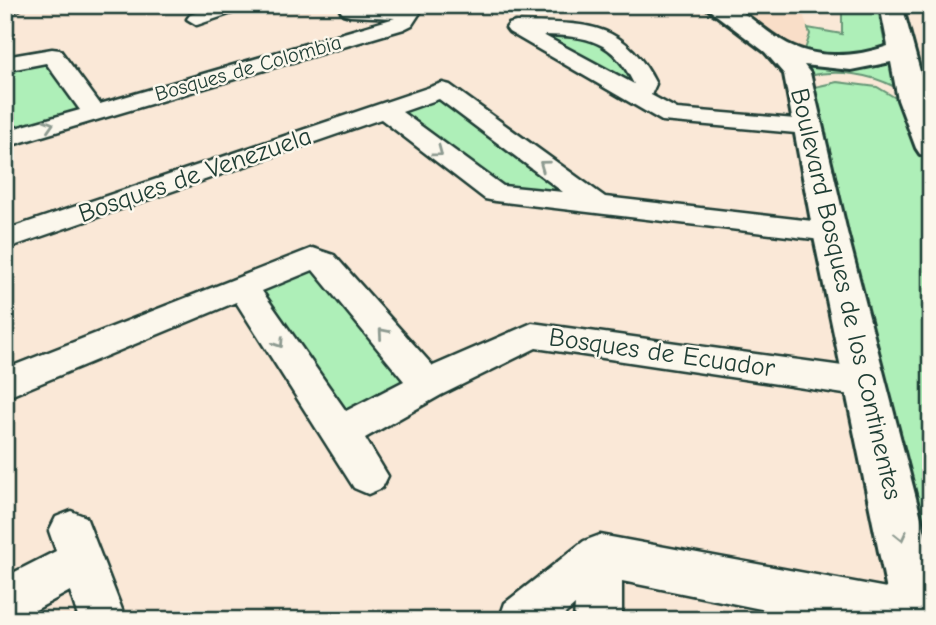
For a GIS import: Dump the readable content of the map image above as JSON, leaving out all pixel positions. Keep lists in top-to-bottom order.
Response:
{
  "streets": {
    "street": [
      "Bosques de Colombia",
      "Bosques de Venezuela",
      "Boulevard Bosques de los Continentes",
      "Bosques de Ecuador"
    ]
  },
  "crossings": [
    ["Boulevard Bosques de los Continentes", "Bosques de Ecuador"]
  ],
  "one_way": ["Boulevard Bosques de los Continentes"]
}
